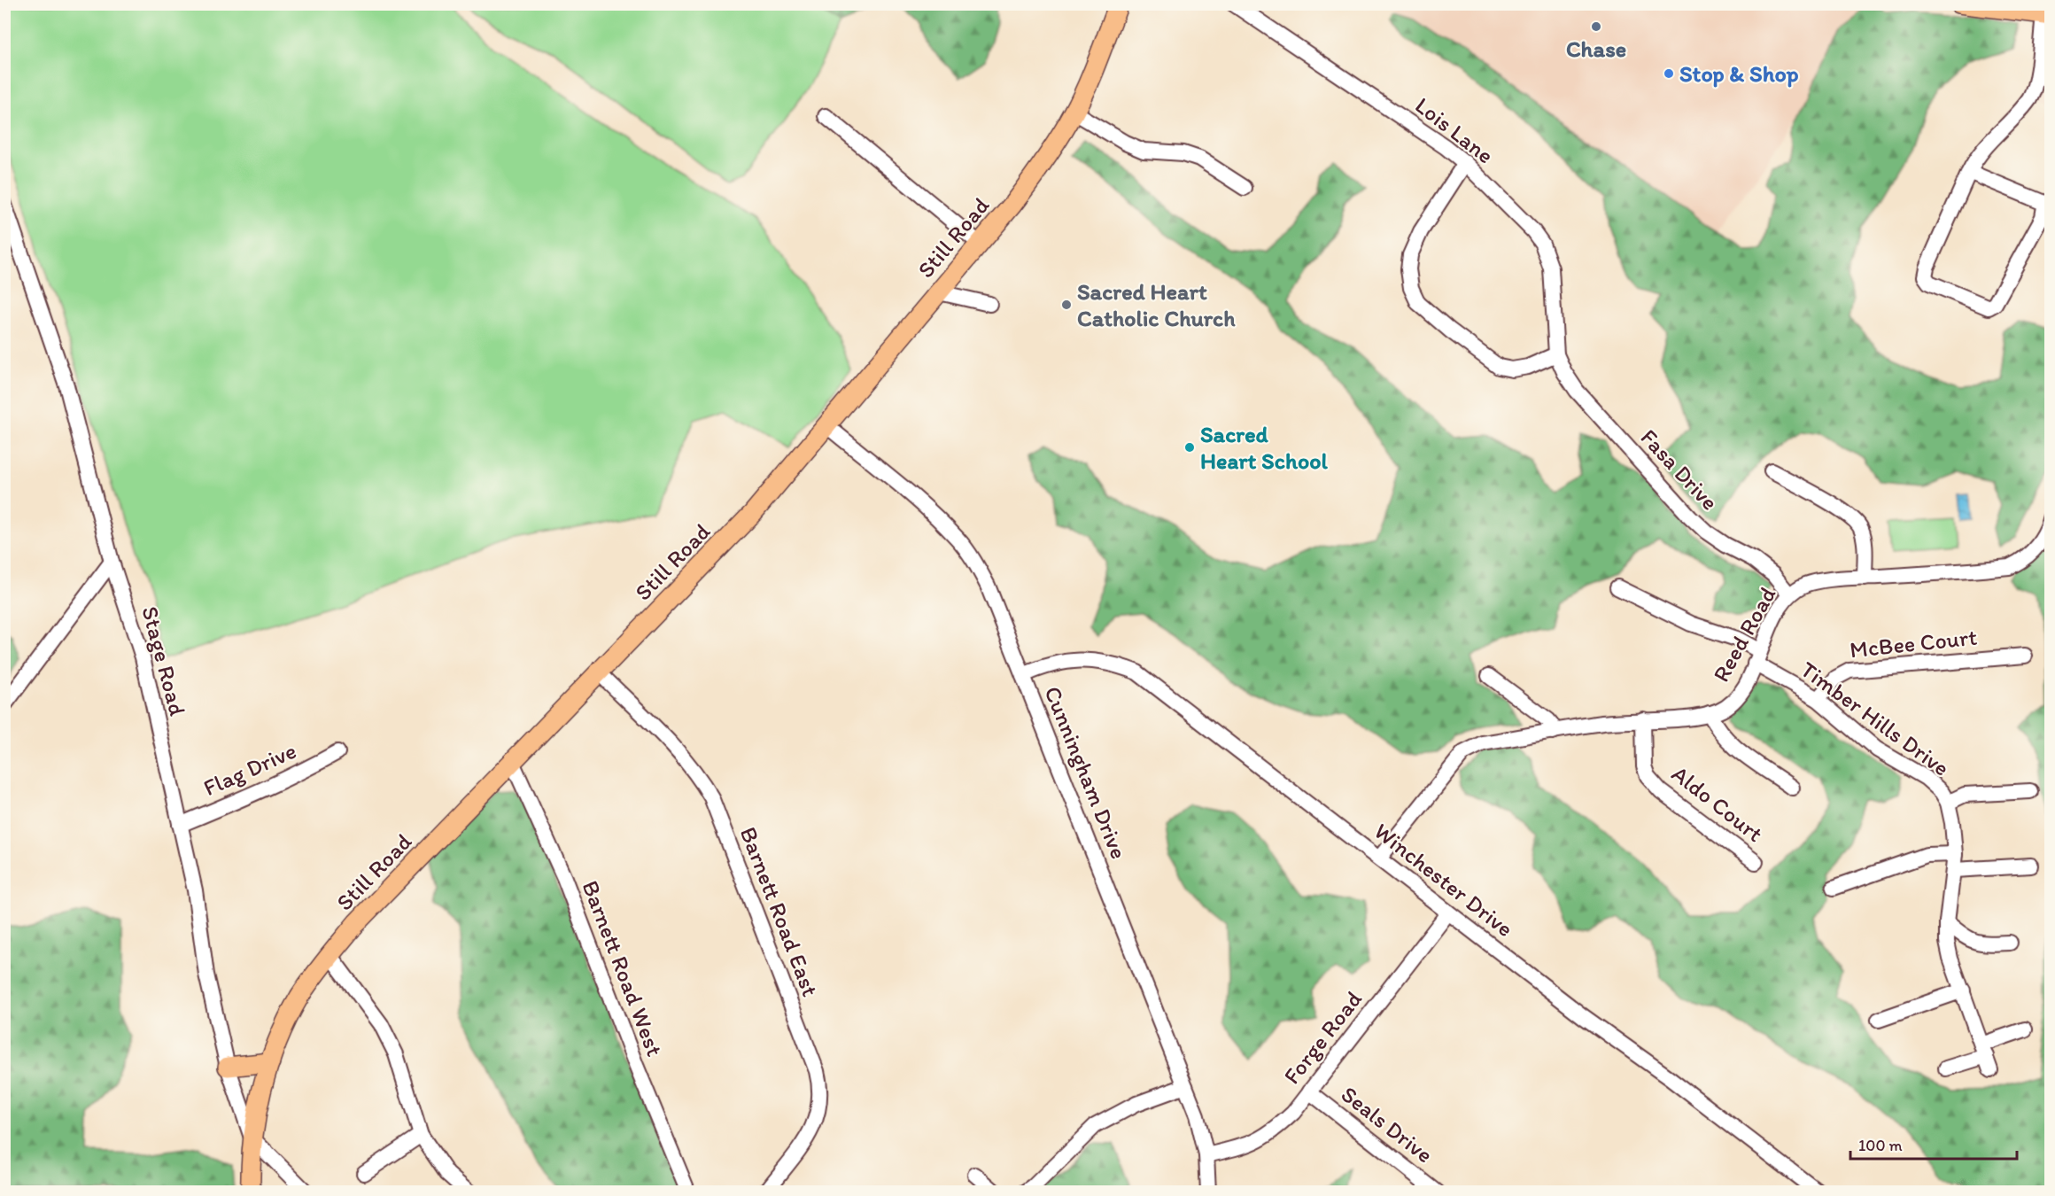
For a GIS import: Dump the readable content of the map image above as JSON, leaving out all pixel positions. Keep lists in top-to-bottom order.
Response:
{
  "streets": {
    "main road": ["Still Road"],
    "street": [
      "Lois Lane",
      "Fasa Drive",
      "Reed Road",
      "McBee Court",
      "Stage Road",
      "Timber Hills Drive",
      "Flag Drive",
      "Cunningham Drive",
      "Aldo Court",
      "Winchester Drive",
      "Barnett Road East",
      "Barnett Road West",
      "Forge Road",
      "Seals Drive"
    ]
  },
  "crossings": [
    ["Lois Lane", "Fasa Drive"],
    ["Still Road", "Stage Road"],
    ["Still Road", "Cunningham Drive"],
    ["Still Road", "Barnett Road East"],
    ["Still Road", "Barnett Road West"],
    ["Fasa Drive", "Reed Road"],
    ["Reed Road", "Timber Hills Drive"],
    ["Reed Road", "Aldo Court"],
    ["Reed Road", "Winchester Drive"],
    ["McBee Court", "Timber Hills Drive"],
    ["Stage Road", "Flag Drive"],
    ["Cunningham Drive", "Winchester Drive"],
    ["Cunningham Drive", "Forge Road"],
    ["Winchester Drive", "Forge Road"],
    ["Forge Road", "Seals Drive"]
  ],
  "places": [
    "Chase",
    "Stop & Shop",
    "Sacred Heart Catholic Church",
    "Sacred Heart School"
  ],
  "scale_bar": "100 m"
}
